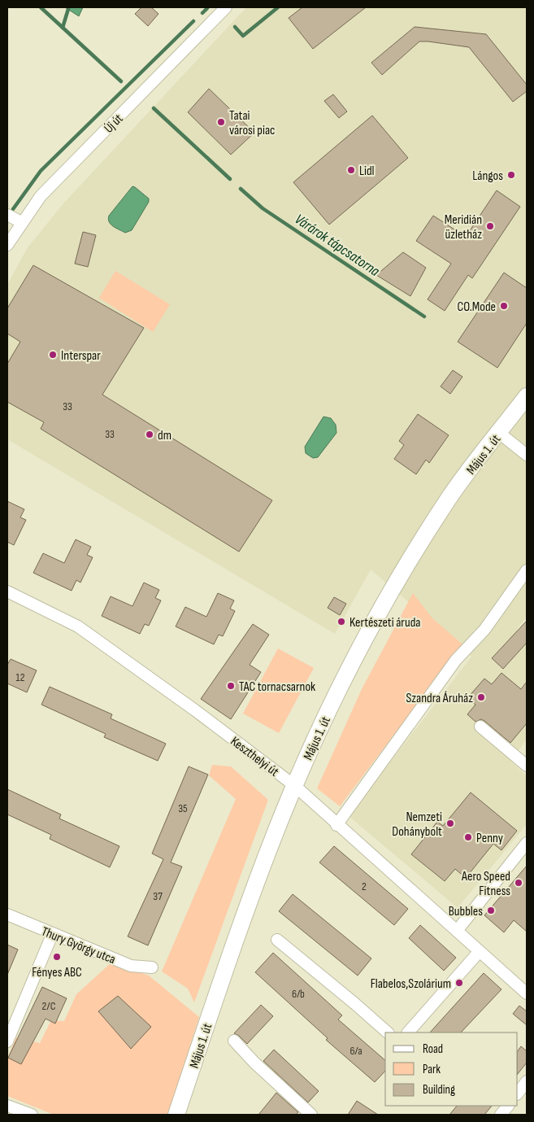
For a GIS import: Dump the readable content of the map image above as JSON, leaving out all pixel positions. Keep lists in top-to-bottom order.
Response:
{
  "streets": {
    "main road": ["Május 1. út"],
    "street": ["Új út", "Keszthelyi út", "Thury György utca"]
  },
  "crossings": [
    ["Május 1. út", "Keszthelyi út"]
  ],
  "water": ["Várárok tápcsatorna"],
  "places": [
    "Tatai városi piac",
    "Lidl",
    "Lángos",
    "Meridián üzletház",
    "CO.Mode",
    "Interspar",
    "dm",
    "Kertészeti áruda",
    "TAC tornacsarnok",
    "Szandra Áruház",
    "Nemzeti Dohánybolt",
    "Penny",
    "Aero Speed Fitness",
    "Bubbles",
    "Fényes ABC",
    "Flabelos,Szolárium"
  ],
  "house_numbers": [
    "33",
    "33",
    "12",
    "35",
    "2",
    "37",
    "6/b",
    "2/C",
    "6/a"
  ],
  "legend": ["Road", "Park", "Building"]
}
